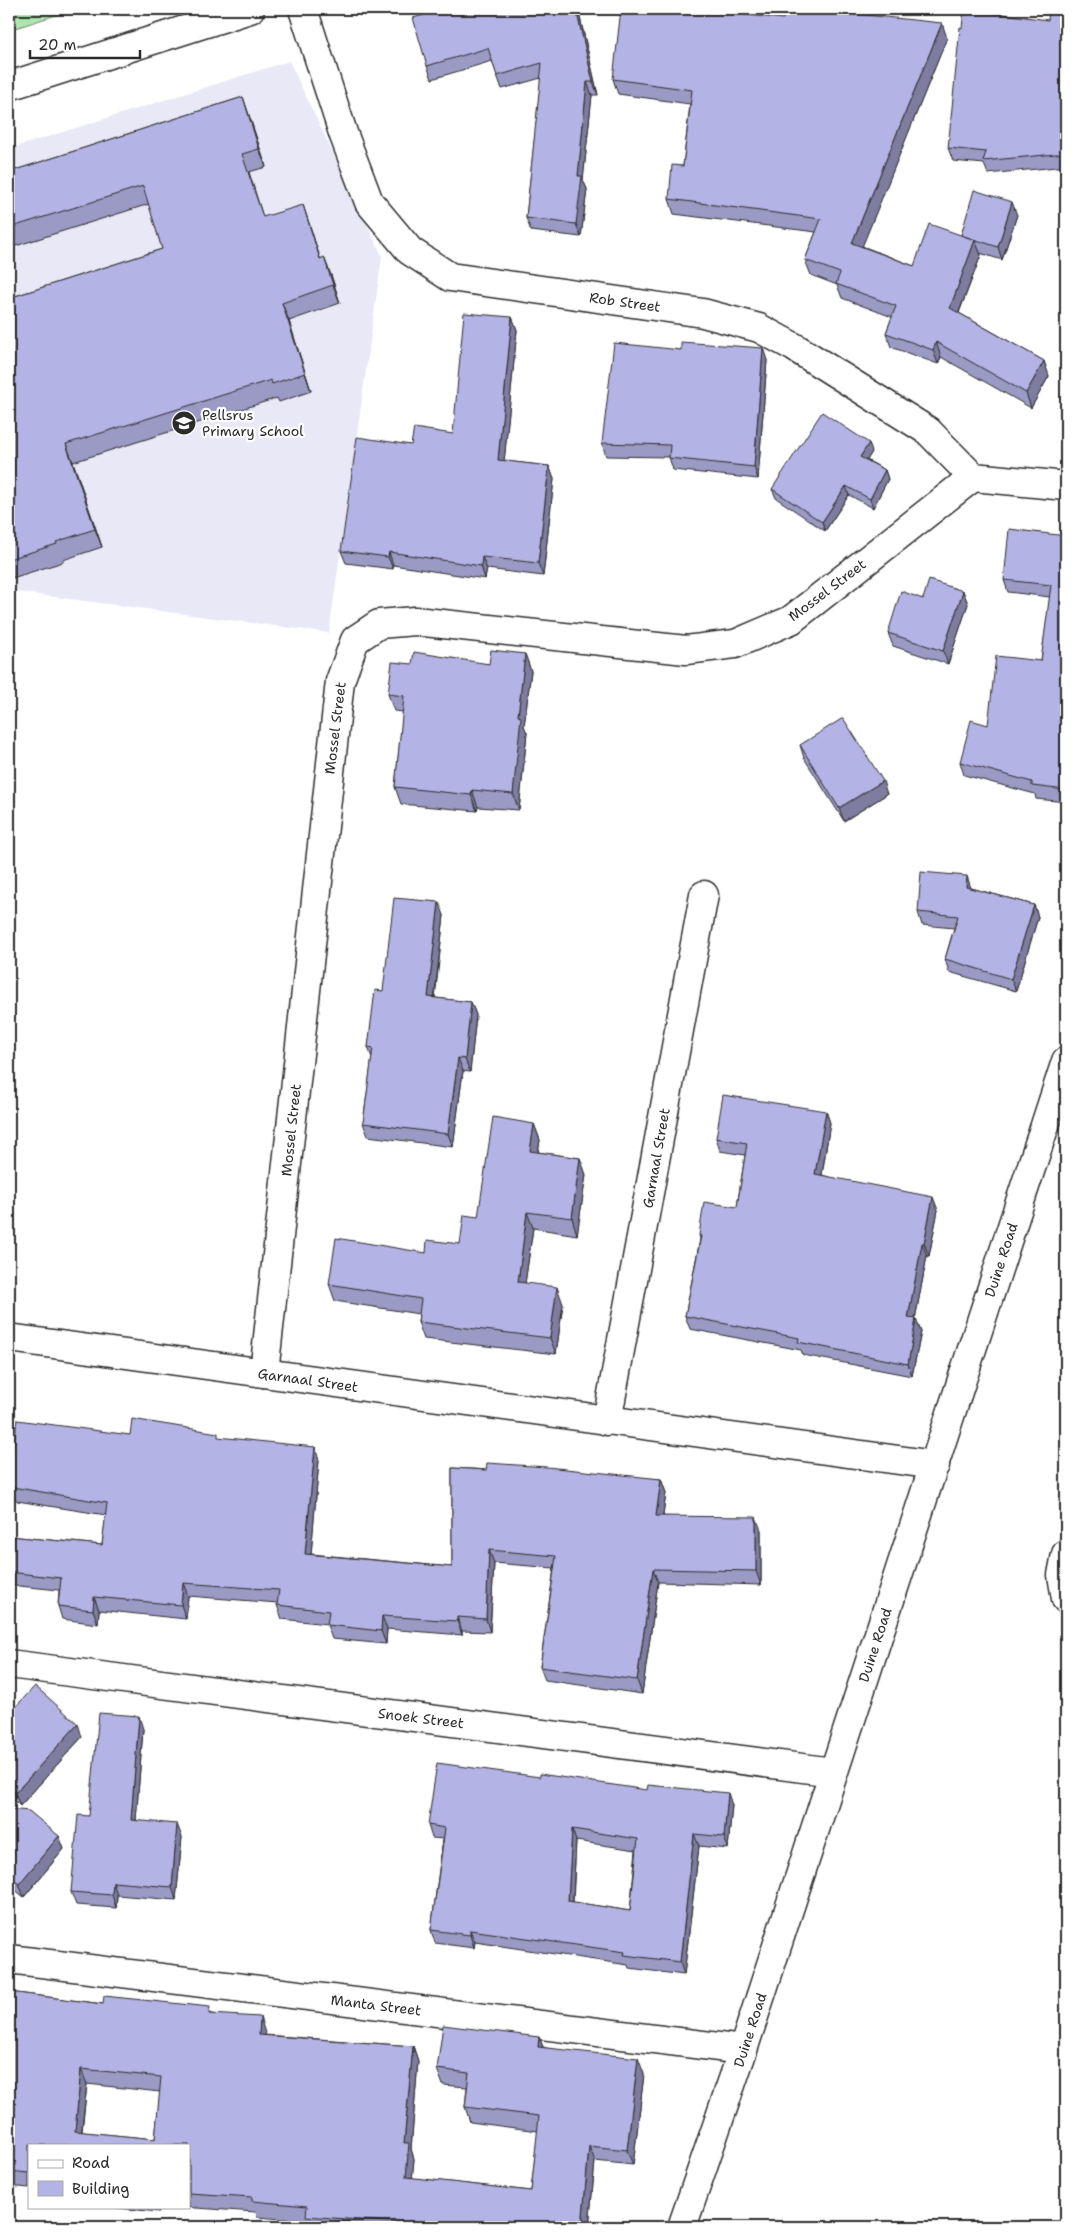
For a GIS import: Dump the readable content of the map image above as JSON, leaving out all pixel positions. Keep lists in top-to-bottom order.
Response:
{
  "streets": {
    "street": [
      "Rob Street",
      "Mossel Street",
      "Garnaal Street",
      "Duine Road",
      "Snoek Street",
      "Manta Street"
    ]
  },
  "crossings": [
    ["Rob Street", "Mossel Street"],
    ["Mossel Street", "Garnaal Street"],
    ["Garnaal Street", "Duine Road"],
    ["Duine Road", "Snoek Street"],
    ["Duine Road", "Manta Street"]
  ],
  "places": {
    "school or university": ["Pellsrus Primary School"]
  },
  "legend": ["Road", "Building"],
  "scale_bar": "20 m"
}
